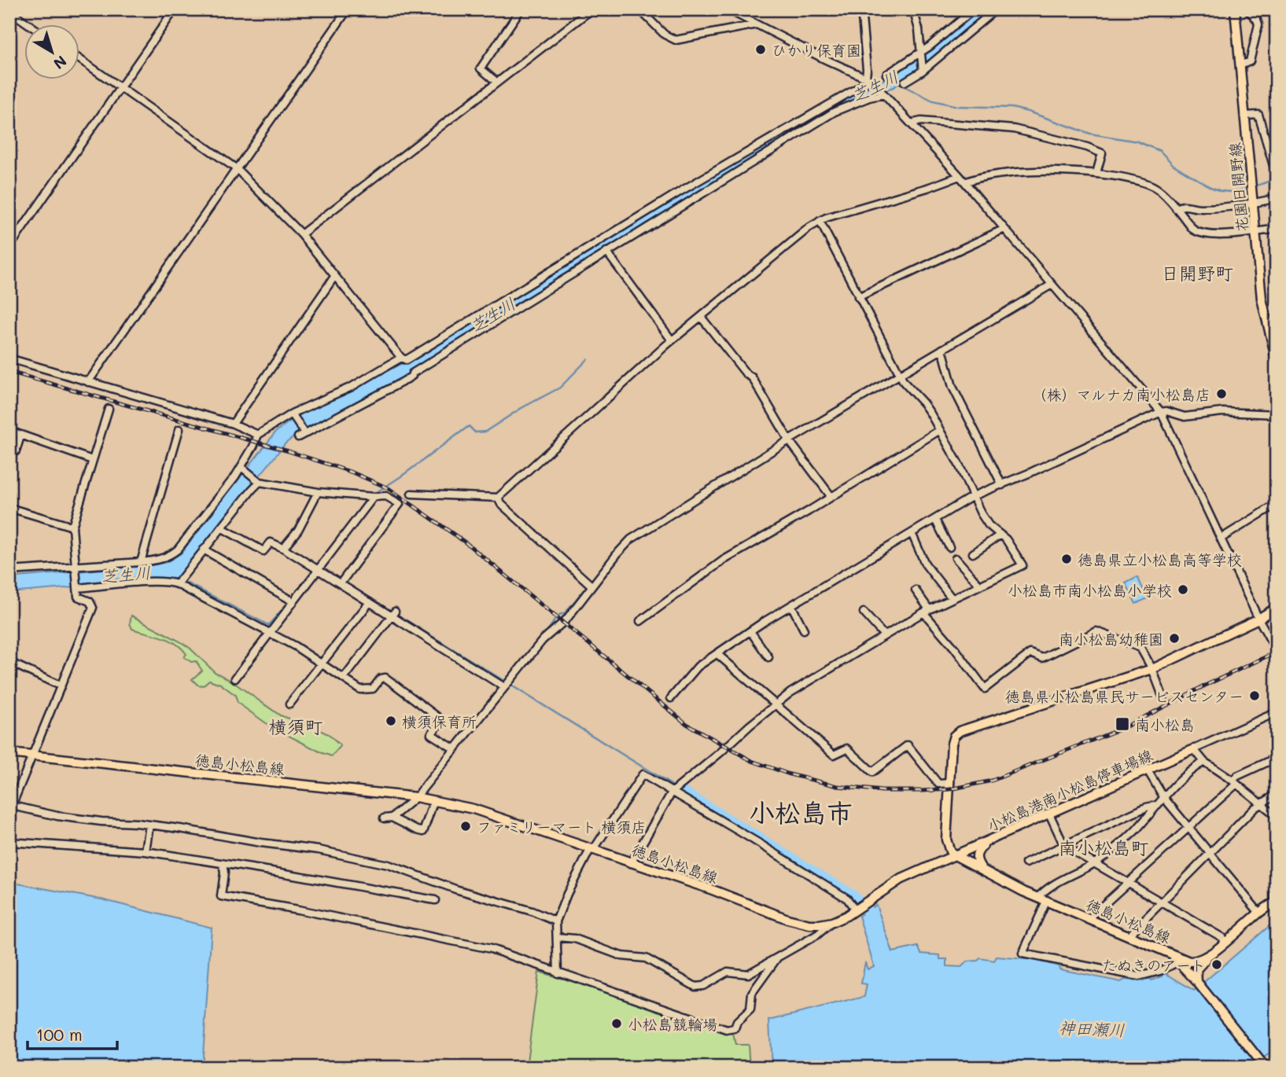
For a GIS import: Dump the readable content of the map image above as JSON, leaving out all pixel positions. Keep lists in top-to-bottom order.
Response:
{
  "streets": {
    "main road": ["花園日開野線", "徳島小松島線", "小松島港南小松島停車場線"]
  },
  "crossings": [
    ["徳島小松島線", "小松島港南小松島停車場線"]
  ],
  "districts": [
    "日開野町",
    "横須町",
    "小松島市",
    "南小松島町"
  ],
  "water": ["芝生川", "神田瀬川"],
  "places": {
    "other": [
      "ひかり保育園",
      "（株）マルナカ南小松島店",
      "徳島県立小松島高等学校",
      "小松島市南小松島小学校",
      "南小松島幼稚園",
      "徳島県小松島県民サービスセンター",
      "横須保育所",
      "ファミリーマート 横須店",
      "たぬきのアート",
      "小松島競輪場"
    ],
    "transit": ["南小松島"]
  },
  "scale_bar": "100 m",
  "north": "bottom right"
}
